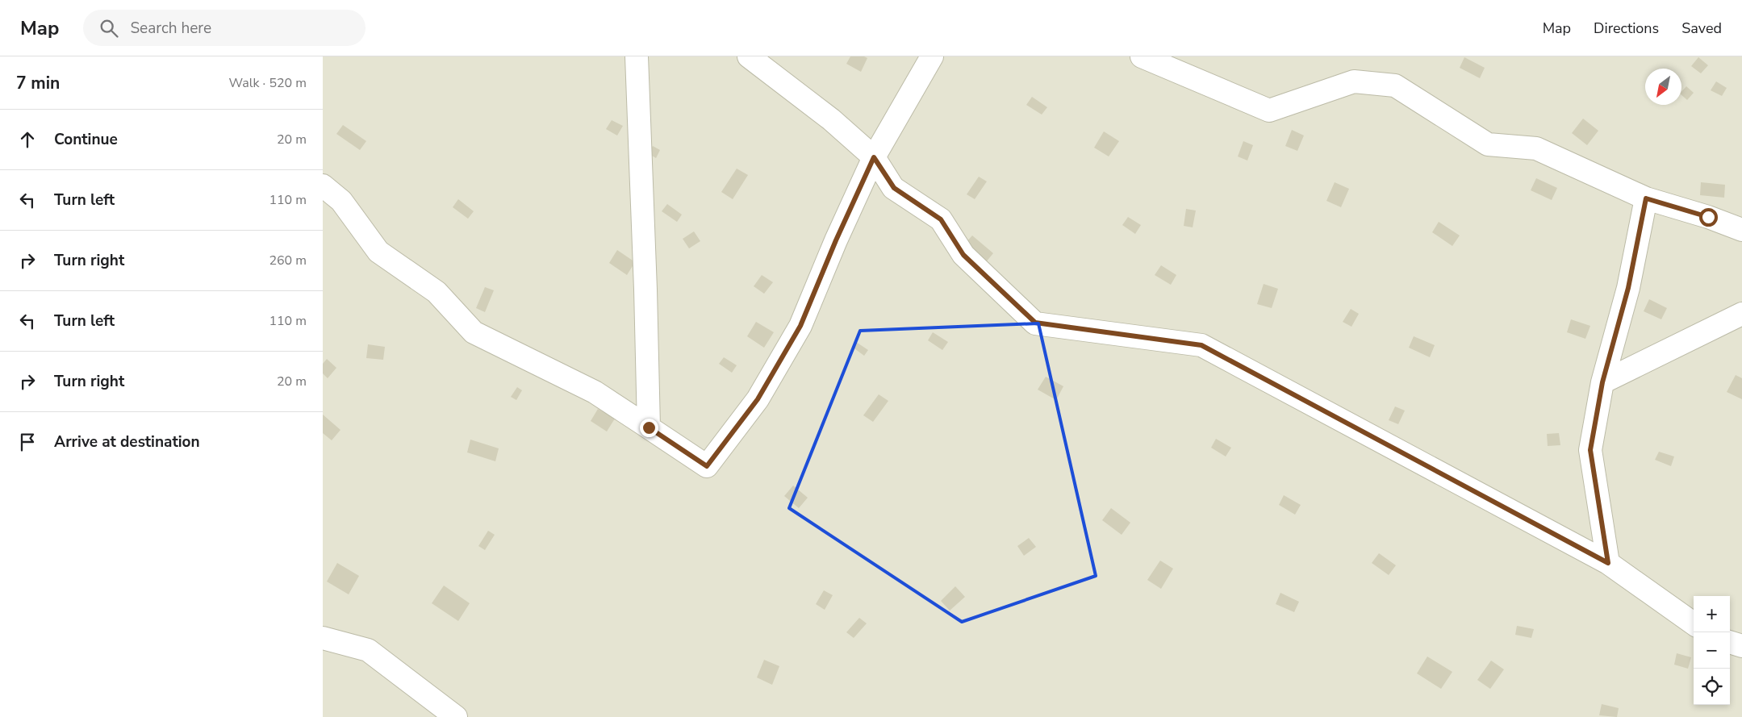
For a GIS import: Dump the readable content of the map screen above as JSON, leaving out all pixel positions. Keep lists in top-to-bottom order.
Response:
{
  "north": "bottom left",
  "page": {
    "header": "Map",
    "search": "Search here",
    "nav": ["Map", "Directions", "Saved"],
    "heading": ["7 min", "Walk · 520 m"],
    "list": [
      ["Continue", "20 m"],
      ["Turn left", "110 m"],
      ["Turn right", "260 m"],
      ["Turn left", "110 m"],
      ["Turn right", "20 m"],
      "Arrive at destination"
    ],
    "map_buttons": ["+", "−"]
  }
}
